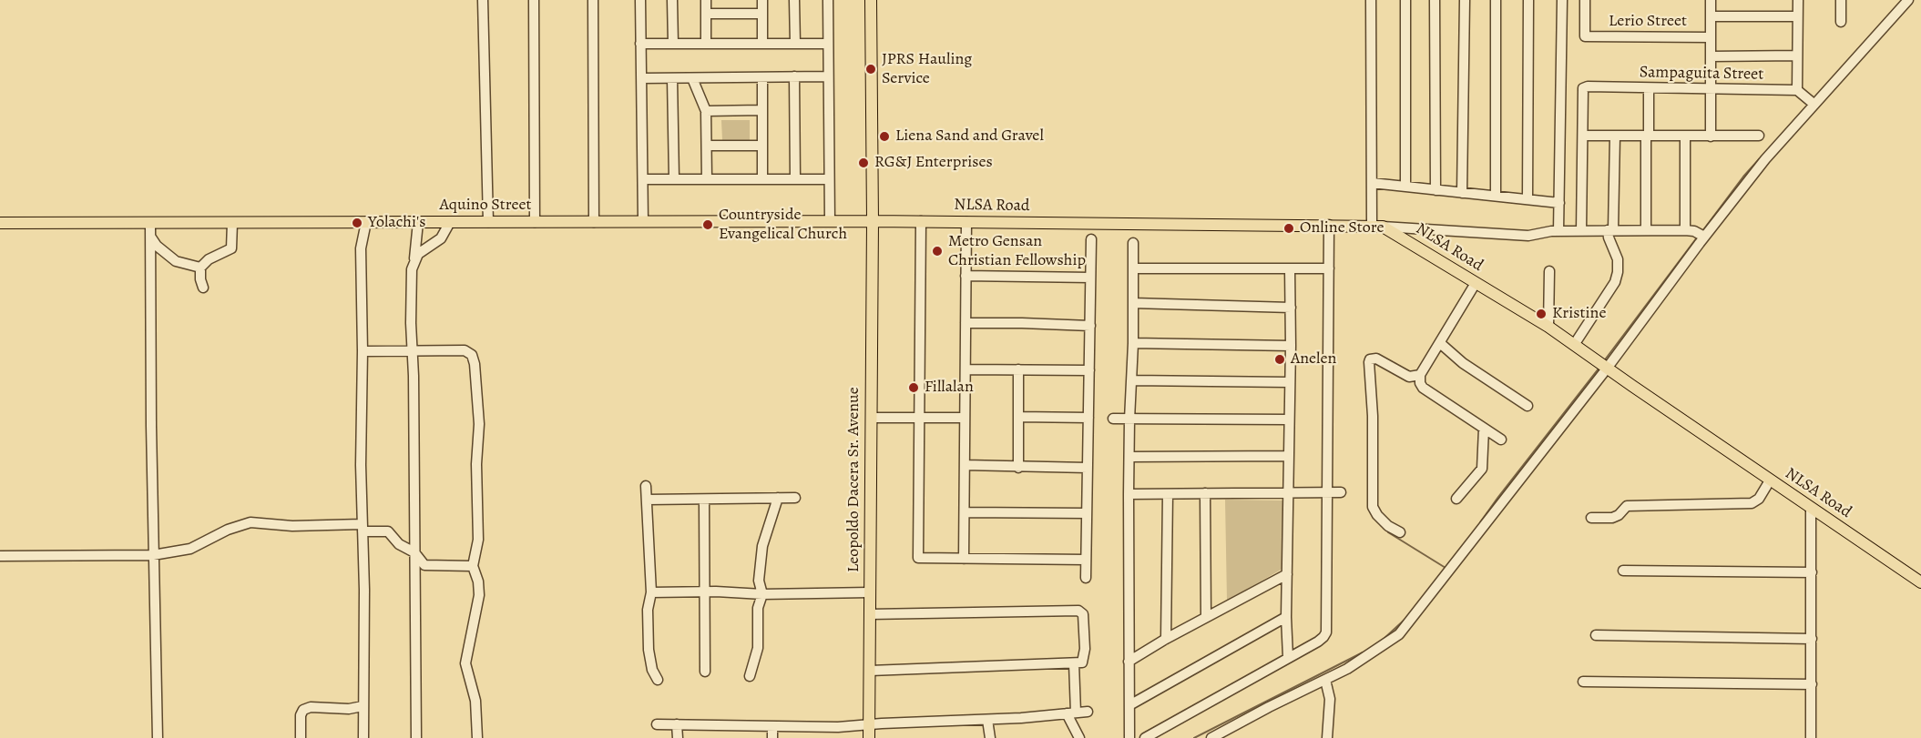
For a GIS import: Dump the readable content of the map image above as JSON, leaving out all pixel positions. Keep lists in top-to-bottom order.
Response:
{
  "streets": {
    "main road": ["Aquino Street", "NLSA Road", "Leopoldo Dacera Sr. Avenue"],
    "street": ["Lerio Street", "Sampaguita Street"]
  },
  "crossings": [
    ["Aquino Street", "NLSA Road"],
    ["Aquino Street", "Leopoldo Dacera Sr. Avenue"],
    ["NLSA Road", "Leopoldo Dacera Sr. Avenue"]
  ],
  "places": [
    "JPRS Hauling Service",
    "Liena Sand and Gravel",
    "RG&J Enterprises",
    "Yolachi's",
    "Countryside Evangelical Church",
    "Online Store",
    "Metro Gensan Christian Fellowship",
    "Kristine",
    "Anelen",
    "Fillalan"
  ]
}
